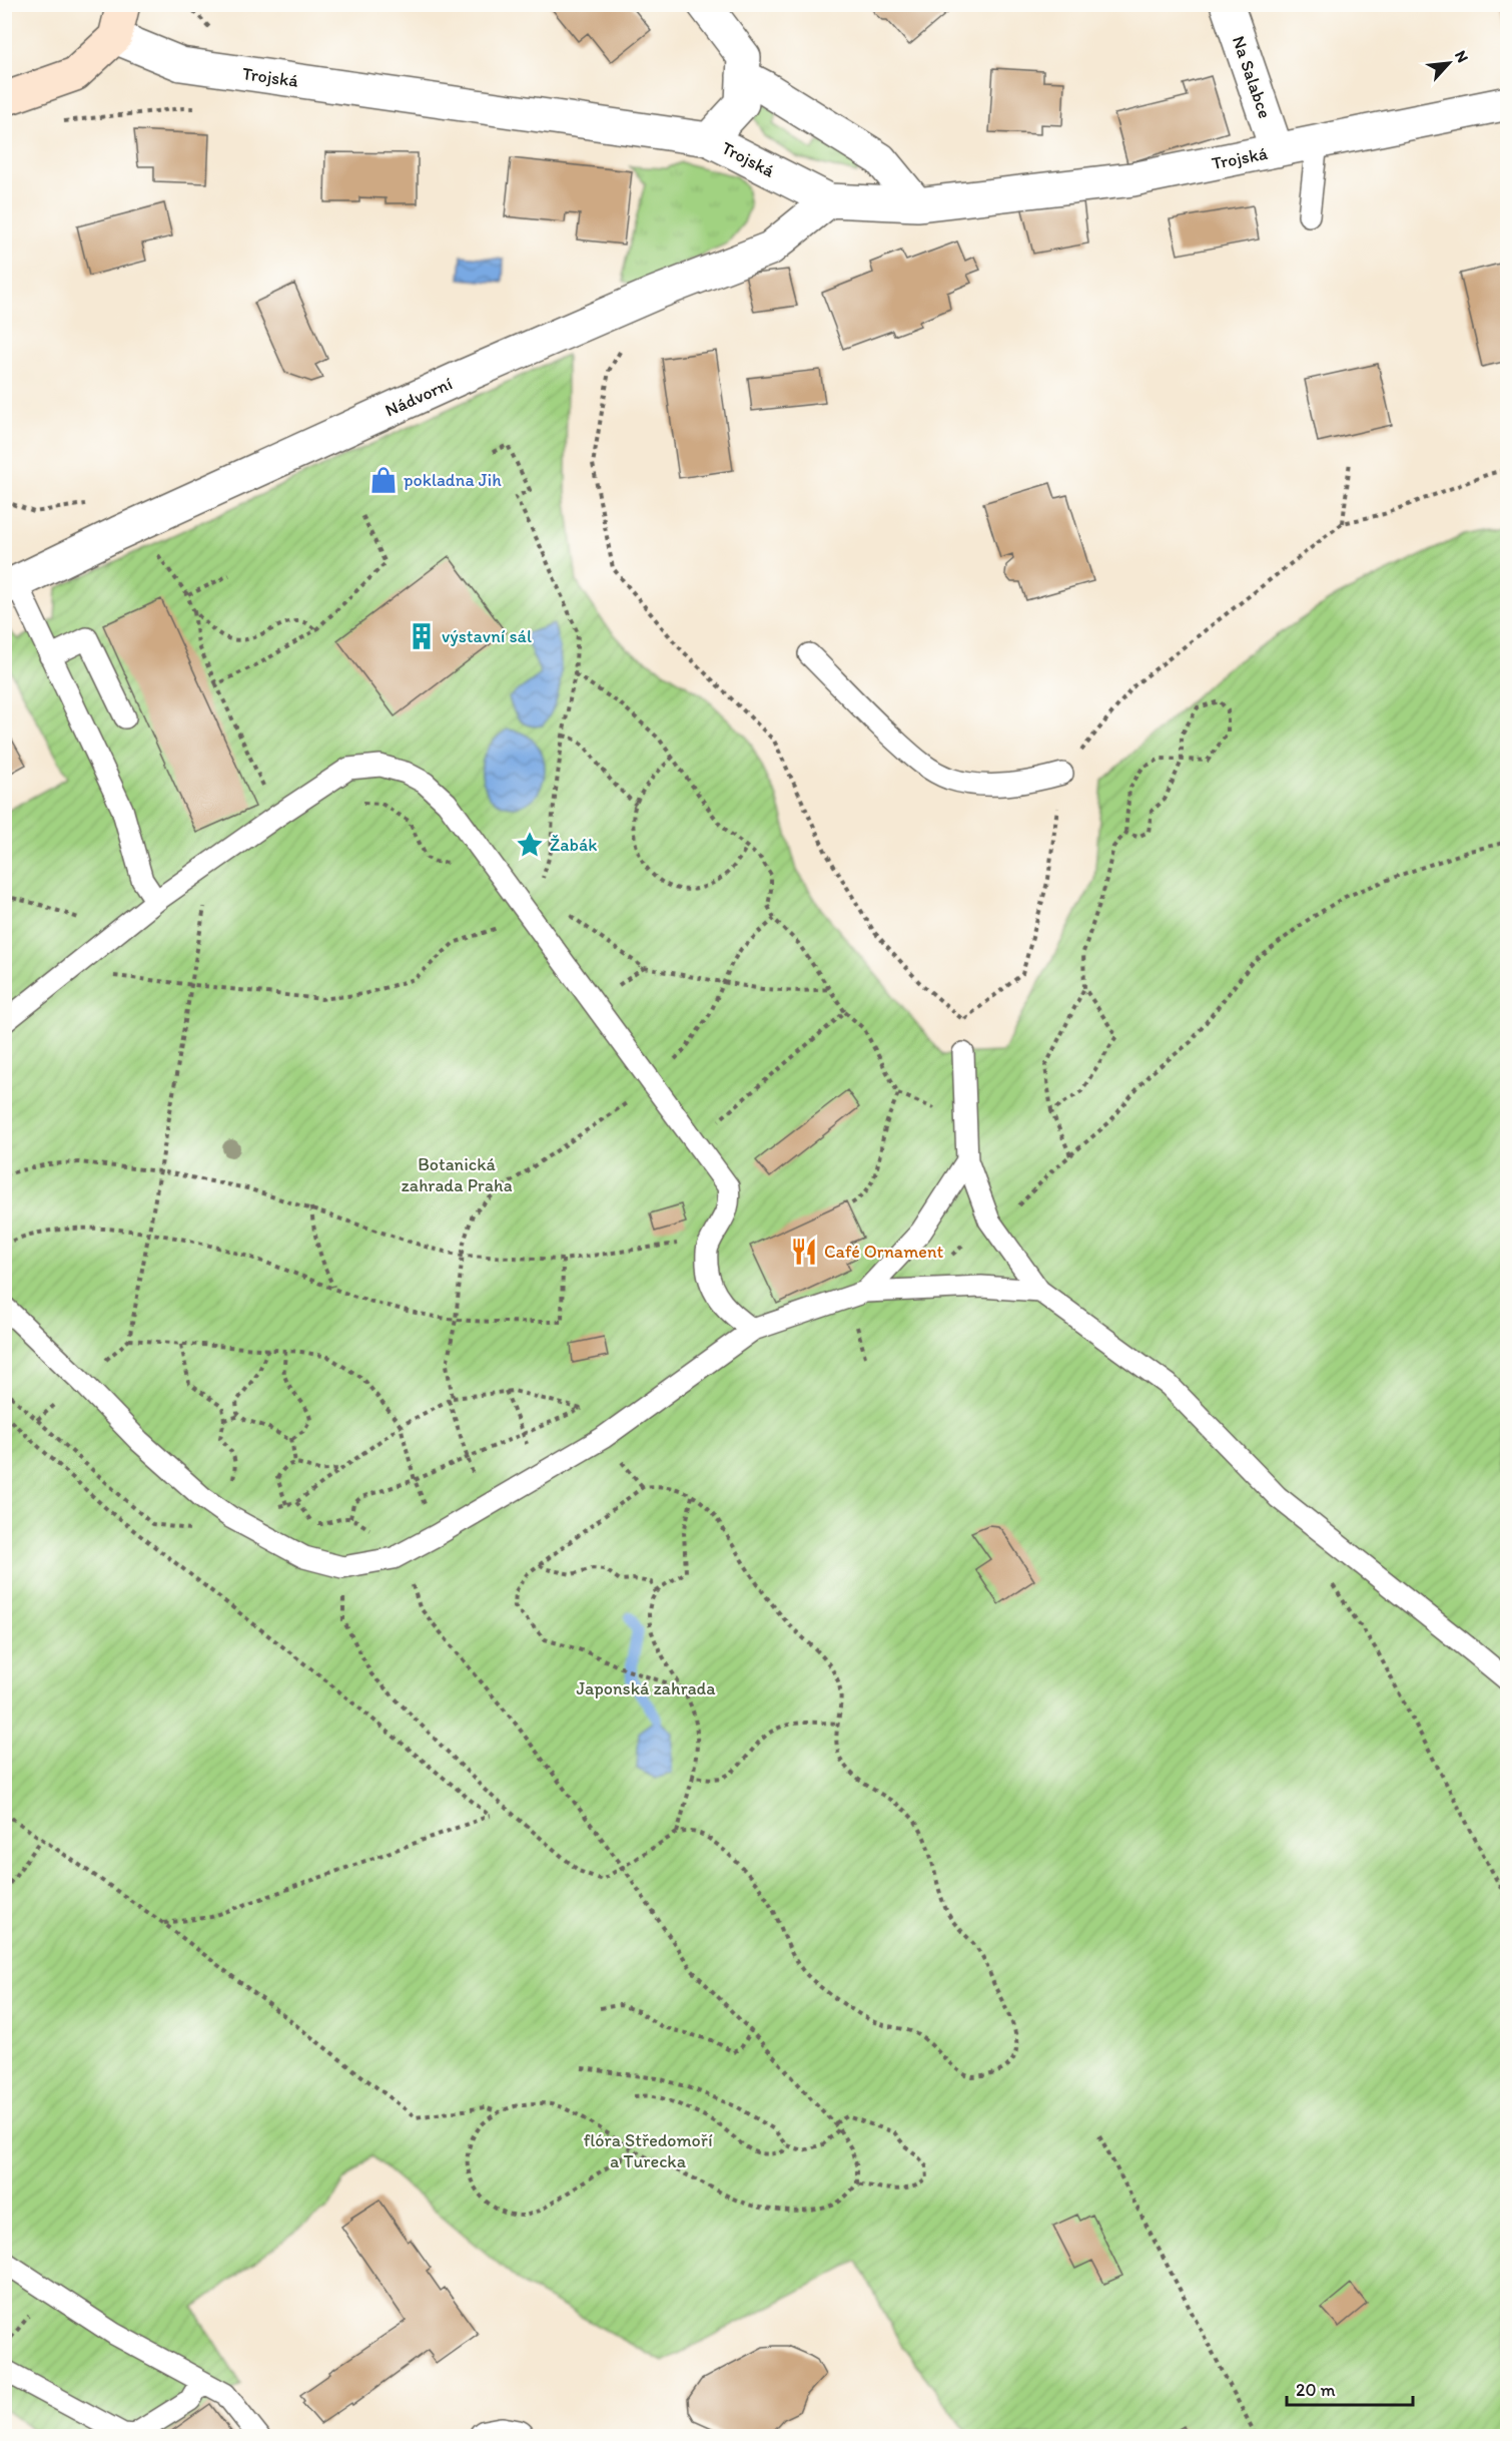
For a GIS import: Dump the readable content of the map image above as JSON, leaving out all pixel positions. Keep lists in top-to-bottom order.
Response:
{
  "streets": {
    "street": ["Trojská", "Na Salabce", "Nádvorní"]
  },
  "crossings": [
    ["Trojská", "Na Salabce"],
    ["Trojská", "Nádvorní"]
  ],
  "parks": ["Botanická zahrada Praha", "Japonská zahrada", "flóra Středomoří a Turecka"],
  "places": {
    "shop": ["pokladna Jih"],
    "building": ["výstavní sál"],
    "place": ["Žabák"],
    "restaurant": ["Café Ornament"]
  },
  "scale_bar": "20 m",
  "north": "top right"
}
